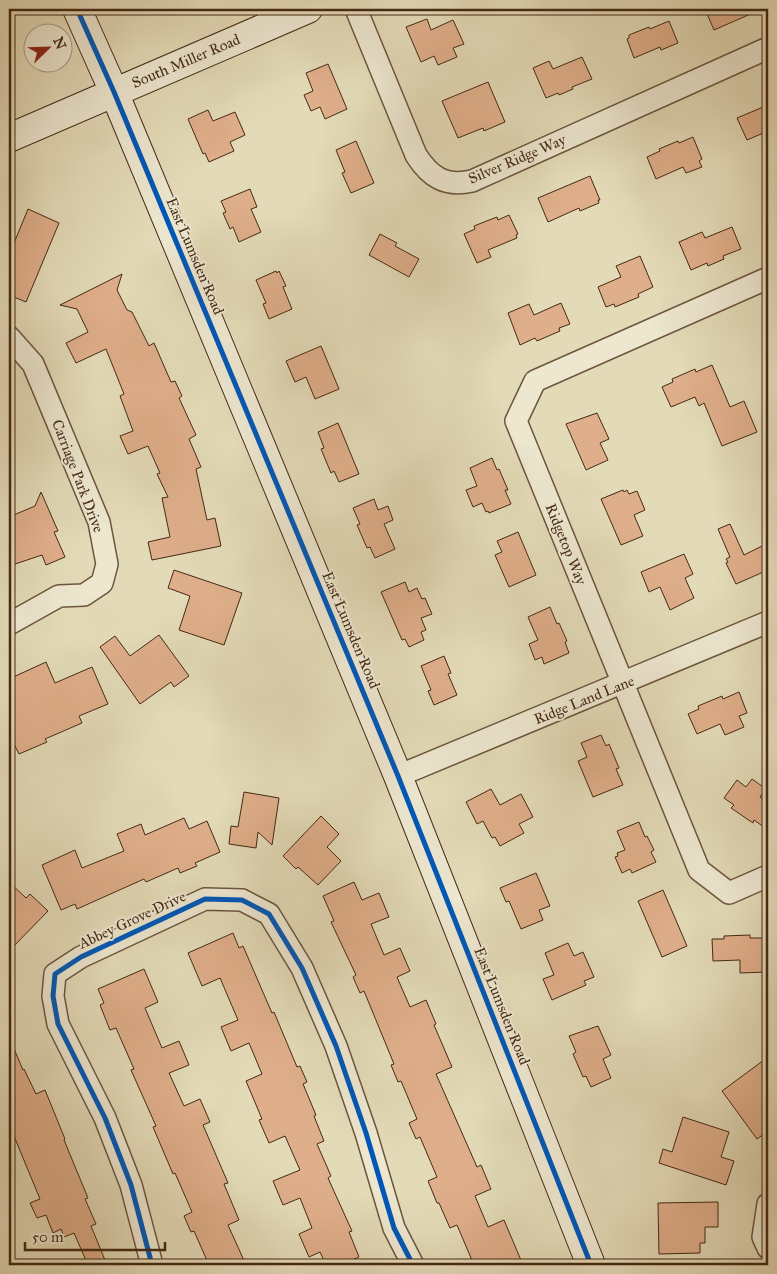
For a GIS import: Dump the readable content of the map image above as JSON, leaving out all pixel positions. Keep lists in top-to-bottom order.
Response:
{
  "streets": {
    "street": [
      "South Miller Road",
      "Silver Ridge Way",
      "East Lumsden Road",
      "Carriage Park Drive",
      "Ridgetop Way",
      "Ridge Land Lane",
      "Abbey Grove Drive"
    ]
  },
  "crossings": [
    ["South Miller Road", "East Lumsden Road"],
    ["East Lumsden Road", "Ridge Land Lane"],
    ["Ridgetop Way", "Ridge Land Lane"]
  ],
  "scale_bar": "50 m",
  "north": "top right"
}
